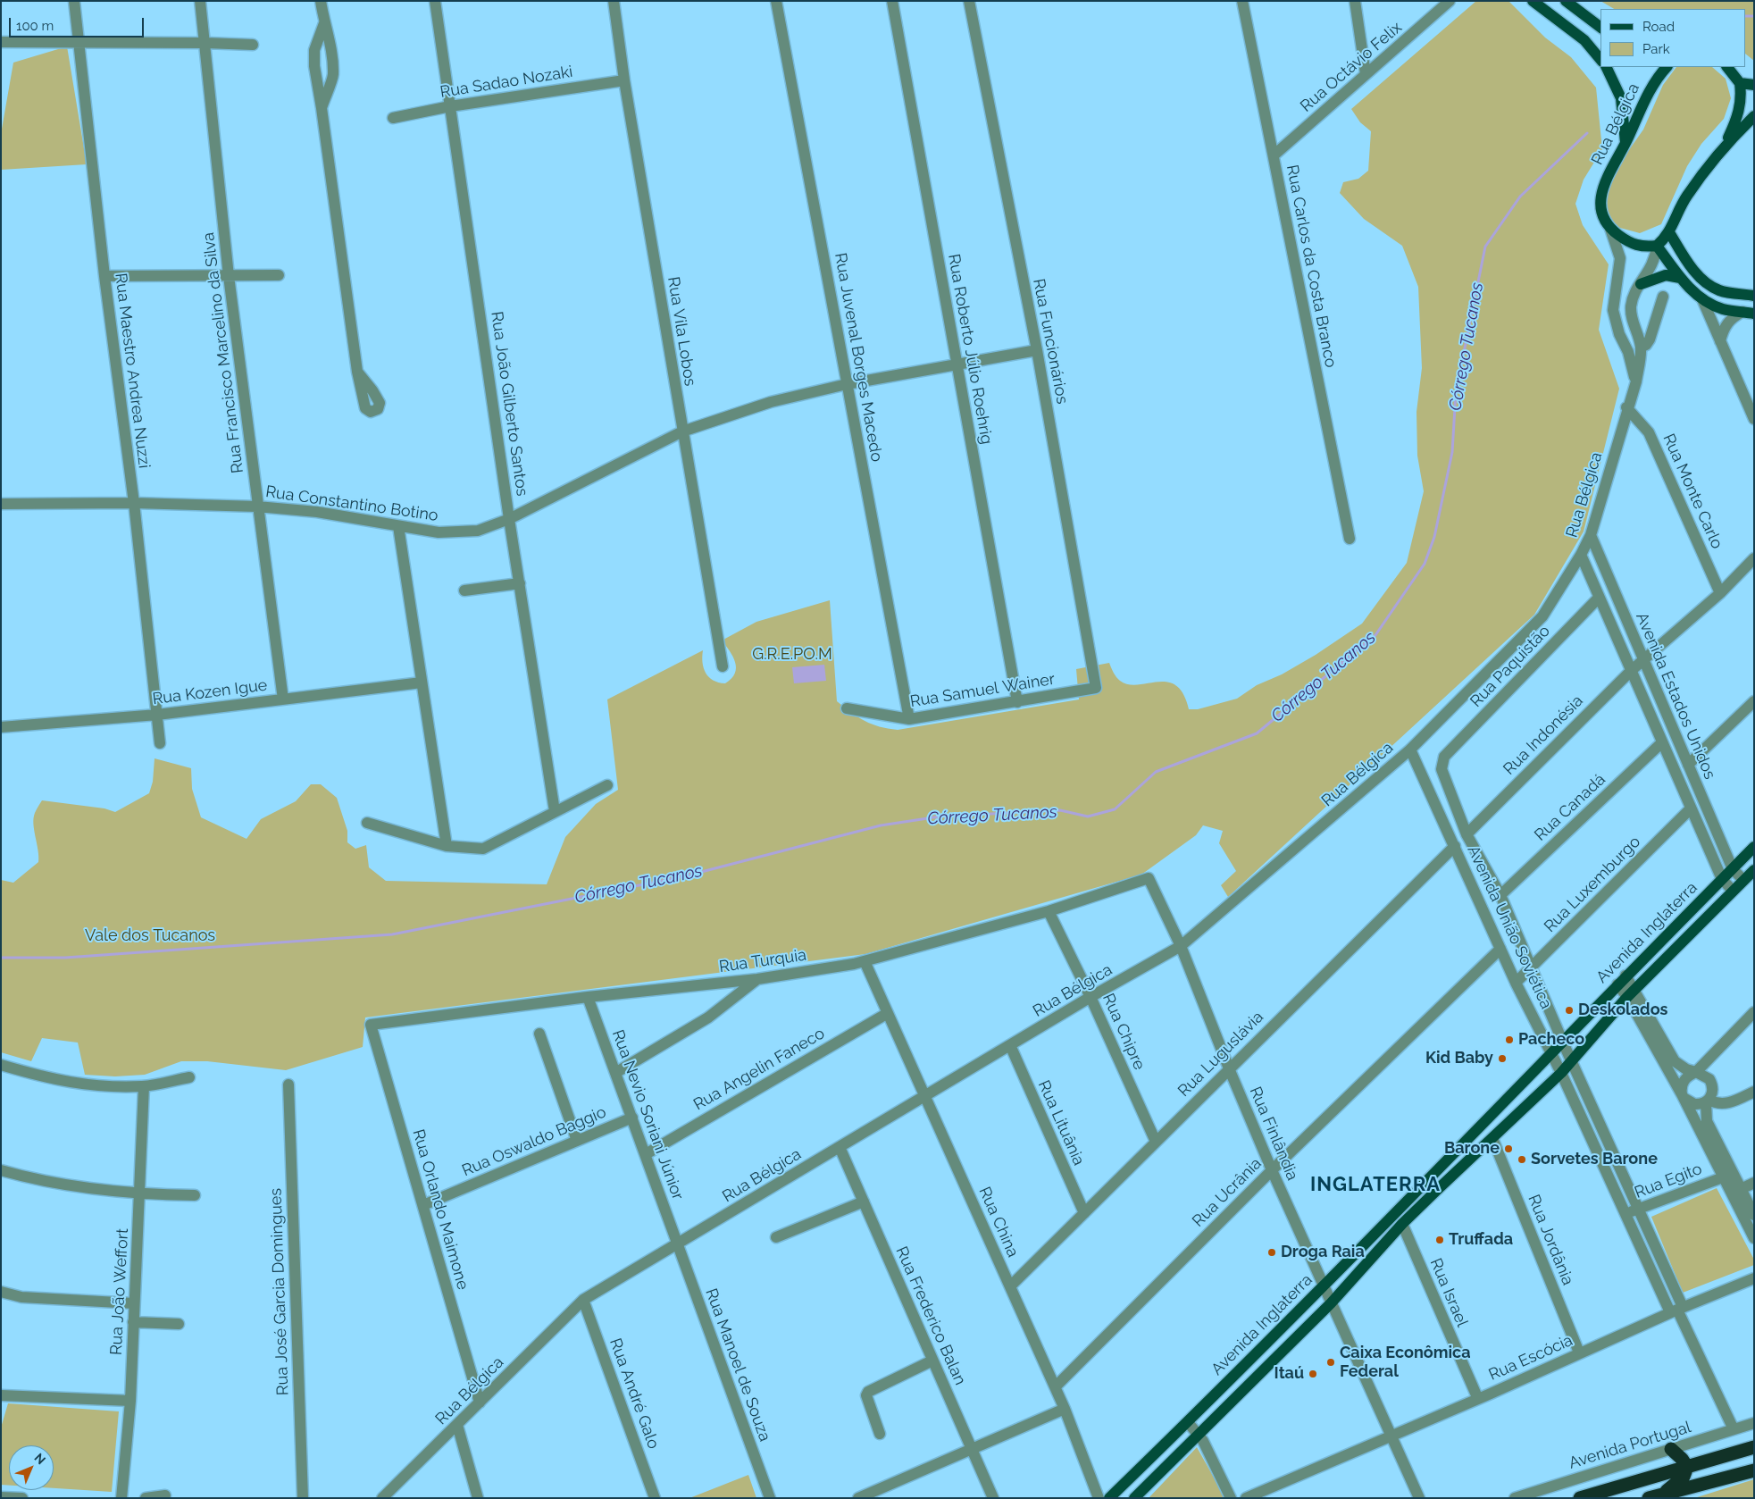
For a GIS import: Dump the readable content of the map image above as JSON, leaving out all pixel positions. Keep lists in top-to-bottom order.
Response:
{
  "streets": {
    "main road": ["Rua Bélgica", "Avenida Inglaterra"],
    "street": [
      "Rua Octávio Felix",
      "Rua Sadao Nozaki",
      "Rua Carlos da Costa Branco",
      "Rua Vila Lobos",
      "Rua Funcionários",
      "Rua Roberto Júlio Roehrig",
      "Rua Francisco Marcelino da Silva",
      "Rua Juvenal Borges Macedo",
      "Rua Maestro Andrea Nuzzi",
      "Rua João Gilberto Santos",
      "Rua Monte Carlo",
      "Rua Constantino Botino",
      "Rua Paquistão",
      "Rua Samuel Wainer",
      "Rua Kozen Igue",
      "Avenida Estados Unidos",
      "Rua Indonésia",
      "Rua Canadá",
      "Rua Luxemburgo",
      "Avenida União Soviética",
      "Rua Turquia",
      "Rua Chipre",
      "Rua Luguslávia",
      "Rua Angelin Faneco",
      "Rua Nevio Soriani Júnior",
      "Rua Lituânia",
      "Rua Finlândia",
      "Rua Oswaldo Baggio",
      "Rua Egito",
      "Rua Ucrânia",
      "Rua Orlando Maimone",
      "Rua China",
      "Rua Jordânia",
      "Rua João Weffort",
      "Rua José Garcia Domingues",
      "Rua Israel",
      "Rua Frederico Balan",
      "Rua Escócia",
      "Rua Manoel de Souza",
      "Rua André Galo",
      "Avenida Portugal"
    ]
  },
  "crossings": [
    ["Rua Octávio Felix", "Rua Carlos da Costa Branco"],
    ["Rua Sadao Nozaki", "Rua Vila Lobos"],
    ["Rua Sadao Nozaki", "Rua João Gilberto Santos"],
    ["Rua Bélgica", "Rua Monte Carlo"],
    ["Rua Bélgica", "Avenida Estados Unidos"],
    ["Rua Bélgica", "Avenida União Soviética"],
    ["Rua Bélgica", "Rua Chipre"],
    ["Rua Bélgica", "Rua Nevio Soriani Júnior"],
    ["Rua Bélgica", "Rua Lituânia"],
    ["Rua Bélgica", "Rua Finlândia"],
    ["Rua Bélgica", "Rua Orlando Maimone"],
    ["Rua Bélgica", "Rua China"],
    ["Rua Bélgica", "Rua Frederico Balan"],
    ["Rua Bélgica", "Rua Manoel de Souza"],
    ["Rua Bélgica", "Rua André Galo"],
    ["Rua Vila Lobos", "Rua Constantino Botino"],
    ["Rua Funcionários", "Rua Constantino Botino"],
    ["Rua Funcionários", "Rua Samuel Wainer"],
    ["Rua Roberto Júlio Roehrig", "Rua Constantino Botino"],
    ["Rua Roberto Júlio Roehrig", "Rua Samuel Wainer"],
    ["Rua Francisco Marcelino da Silva", "Rua Constantino Botino"],
    ["Rua Francisco Marcelino da Silva", "Rua Kozen Igue"],
    ["Rua Juvenal Borges Macedo", "Rua Constantino Botino"],
    ["Rua Juvenal Borges Macedo", "Rua Samuel Wainer"],
    ["Rua Maestro Andrea Nuzzi", "Rua Constantino Botino"],
    ["Rua Maestro Andrea Nuzzi", "Rua Kozen Igue"],
    ["Rua João Gilberto Santos", "Rua Constantino Botino"],
    ["Rua Monte Carlo", "Rua Indonésia"],
    ["Rua Paquistão", "Avenida Estados Unidos"],
    ["Rua Paquistão", "Avenida União Soviética"],
    ["Avenida Estados Unidos", "Rua Indonésia"],
    ["Avenida Estados Unidos", "Rua Canadá"],
    ["Avenida Estados Unidos", "Rua Luxemburgo"],
    ["Avenida Estados Unidos", "Avenida Inglaterra"],
    ["Rua Indonésia", "Avenida União Soviética"],
    ["Rua Canadá", "Avenida União Soviética"],
    ["Rua Luxemburgo", "Avenida União Soviética"],
    ["Avenida União Soviética", "Avenida Inglaterra"],
    ["Avenida União Soviética", "Rua Luguslávia"],
    ["Avenida União Soviética", "Rua Egito"],
    ["Avenida União Soviética", "Rua Ucrânia"],
    ["Avenida União Soviética", "Rua Escócia"],
    ["Avenida Inglaterra", "Rua Finlândia"],
    ["Avenida Inglaterra", "Rua Jordânia"],
    ["Avenida Inglaterra", "Rua Israel"],
    ["Rua Turquia", "Rua Chipre"],
    ["Rua Turquia", "Rua Nevio Soriani Júnior"],
    ["Rua Turquia", "Rua Finlândia"],
    ["Rua Turquia", "Rua Orlando Maimone"],
    ["Rua Turquia", "Rua China"],
    ["Rua Chipre", "Rua Luguslávia"],
    ["Rua Luguslávia", "Rua Lituânia"],
    ["Rua Luguslávia", "Rua Finlândia"],
    ["Rua Luguslávia", "Rua China"],
    ["Rua Angelin Faneco", "Rua Nevio Soriani Júnior"],
    ["Rua Angelin Faneco", "Rua China"],
    ["Rua Nevio Soriani Júnior", "Rua Oswaldo Baggio"],
    ["Rua Nevio Soriani Júnior", "Rua Manoel de Souza"],
    ["Rua Finlândia", "Rua Ucrânia"],
    ["Rua Finlândia", "Rua Escócia"],
    ["Rua Oswaldo Baggio", "Rua Orlando Maimone"],
    ["Rua Ucrânia", "Rua China"],
    ["Rua Jordânia", "Rua Escócia"],
    ["Rua Israel", "Rua Escócia"]
  ],
  "districts": ["INGLATERRA"],
  "water": ["Córrego Tucanos"],
  "parks": ["G.R.E.PO.M", "Vale dos Tucanos"],
  "places": [
    "Deskolados",
    "Pacheco",
    "Kid Baby",
    "Barone",
    "Sorvetes Barone",
    "Truffada",
    "Droga Raia",
    "Caixa Econômica Federal",
    "Itaú"
  ],
  "legend": ["Road", "Park"],
  "scale_bar": "100 m",
  "north": "top right"
}
